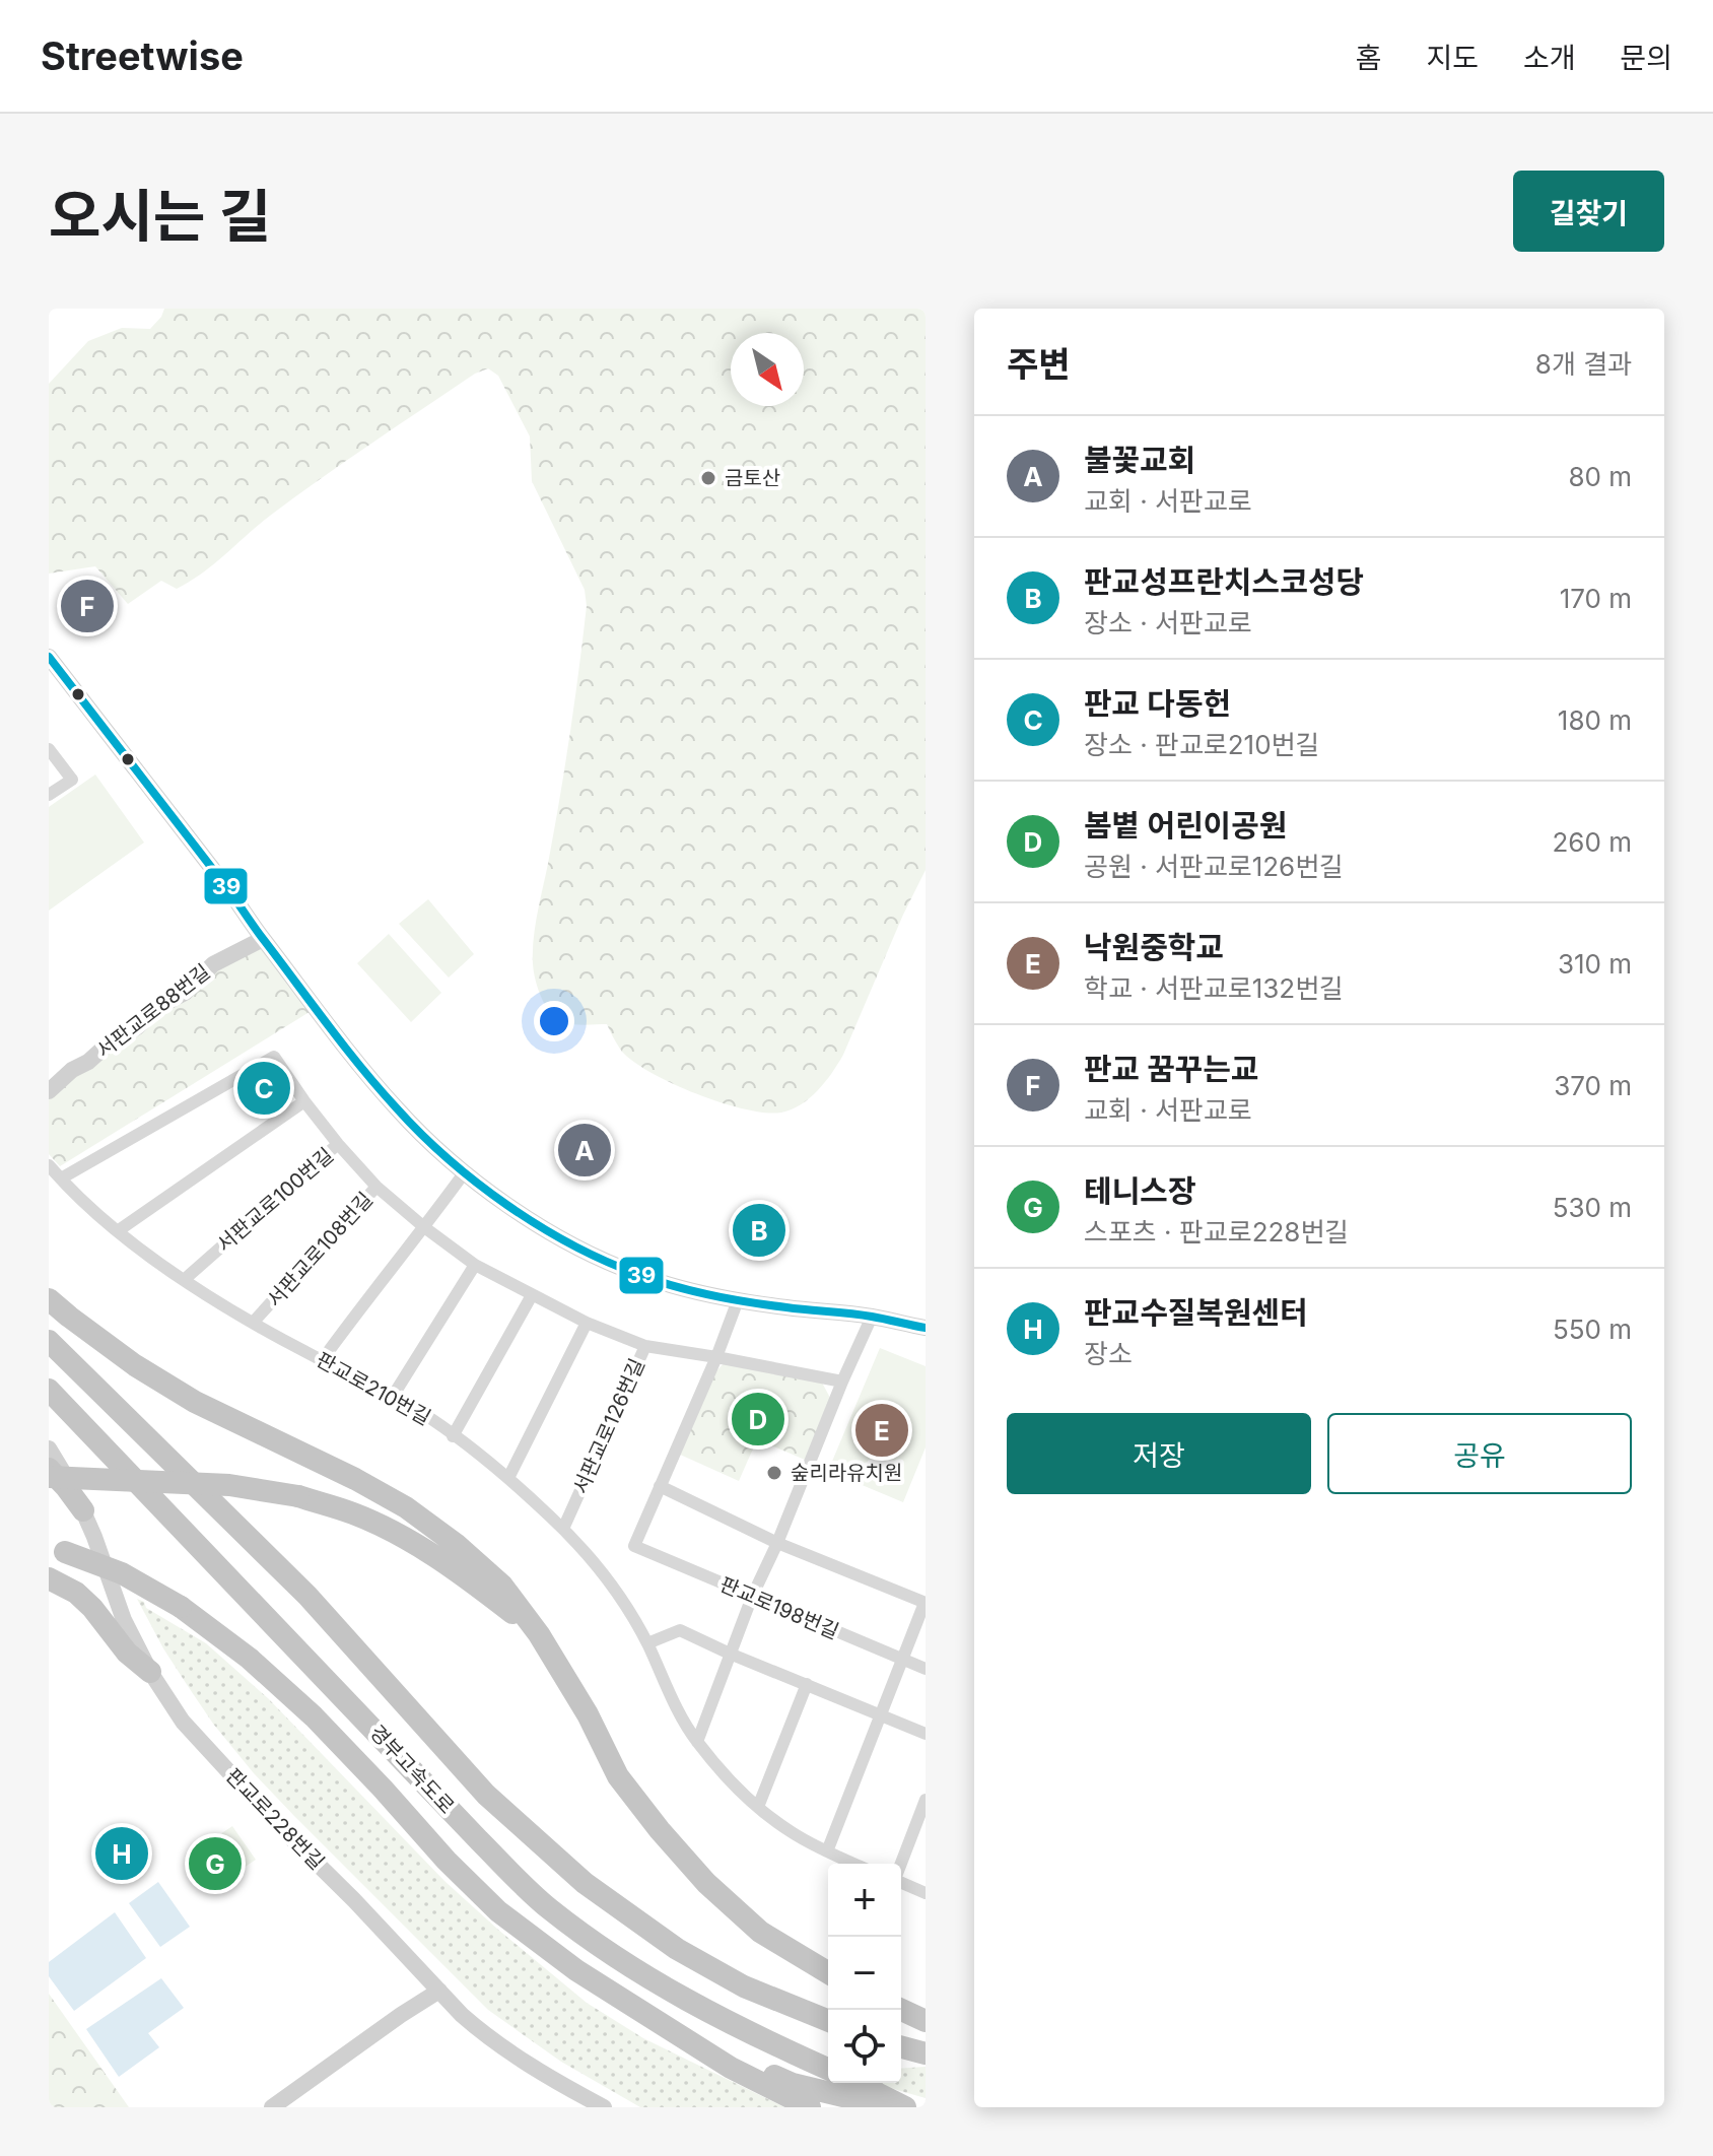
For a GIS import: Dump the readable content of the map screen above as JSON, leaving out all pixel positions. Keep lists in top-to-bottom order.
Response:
{
  "streets": {
    "highway": ["경부고속도로"],
    "street": [
      "서판교로88번길",
      "서판교로100번길",
      "서판교로108번길",
      "판교로210번길",
      "서판교로126번길",
      "판교로198번길",
      "판교로228번길"
    ]
  },
  "crossings": [
    ["서판교로100번길", "판교로210번길"],
    ["서판교로108번길", "판교로210번길"],
    ["서판교로108번길", "서판교로126번길"],
    ["판교로210번길", "서판교로126번길"]
  ],
  "places": ["금토산", "숲리라유치원"],
  "lines": ["transit line 39"],
  "north": "bottom right",
  "page": {
    "header": "Streetwise",
    "nav": [
      "홈",
      "지도",
      "소개",
      "문의"
    ],
    "title": "오시는 길",
    "buttons": [
      "길찾기",
      ["저장", "공유"]
    ],
    "heading": ["주변", "8개 결과"],
    "list": [
      {
        "mark": "A",
        "name": "불꽃교회",
        "note": "교회 · 서판교로",
        "value": "80 m"
      },
      {
        "mark": "B",
        "name": "판교성프란치스코성당",
        "note": "장소 · 서판교로",
        "value": "170 m"
      },
      {
        "mark": "C",
        "name": "판교 다동헌",
        "note": "장소 · 판교로210번길",
        "value": "180 m"
      },
      {
        "mark": "D",
        "name": "봄볕 어린이공원",
        "note": "공원 · 서판교로126번길",
        "value": "260 m"
      },
      {
        "mark": "E",
        "name": "낙원중학교",
        "note": "학교 · 서판교로132번길",
        "value": "310 m"
      },
      {
        "mark": "F",
        "name": "판교 꿈꾸는교",
        "note": "교회 · 서판교로",
        "value": "370 m"
      },
      {
        "mark": "G",
        "name": "테니스장",
        "note": "스포츠 · 판교로228번길",
        "value": "530 m"
      },
      {
        "mark": "H",
        "name": "판교수질복원센터",
        "note": "장소",
        "value": "550 m"
      }
    ],
    "pins": [
      "F",
      "C",
      "A",
      "B",
      "D",
      "E",
      "H",
      "G"
    ],
    "map_buttons": ["+", "−"]
  }
}
